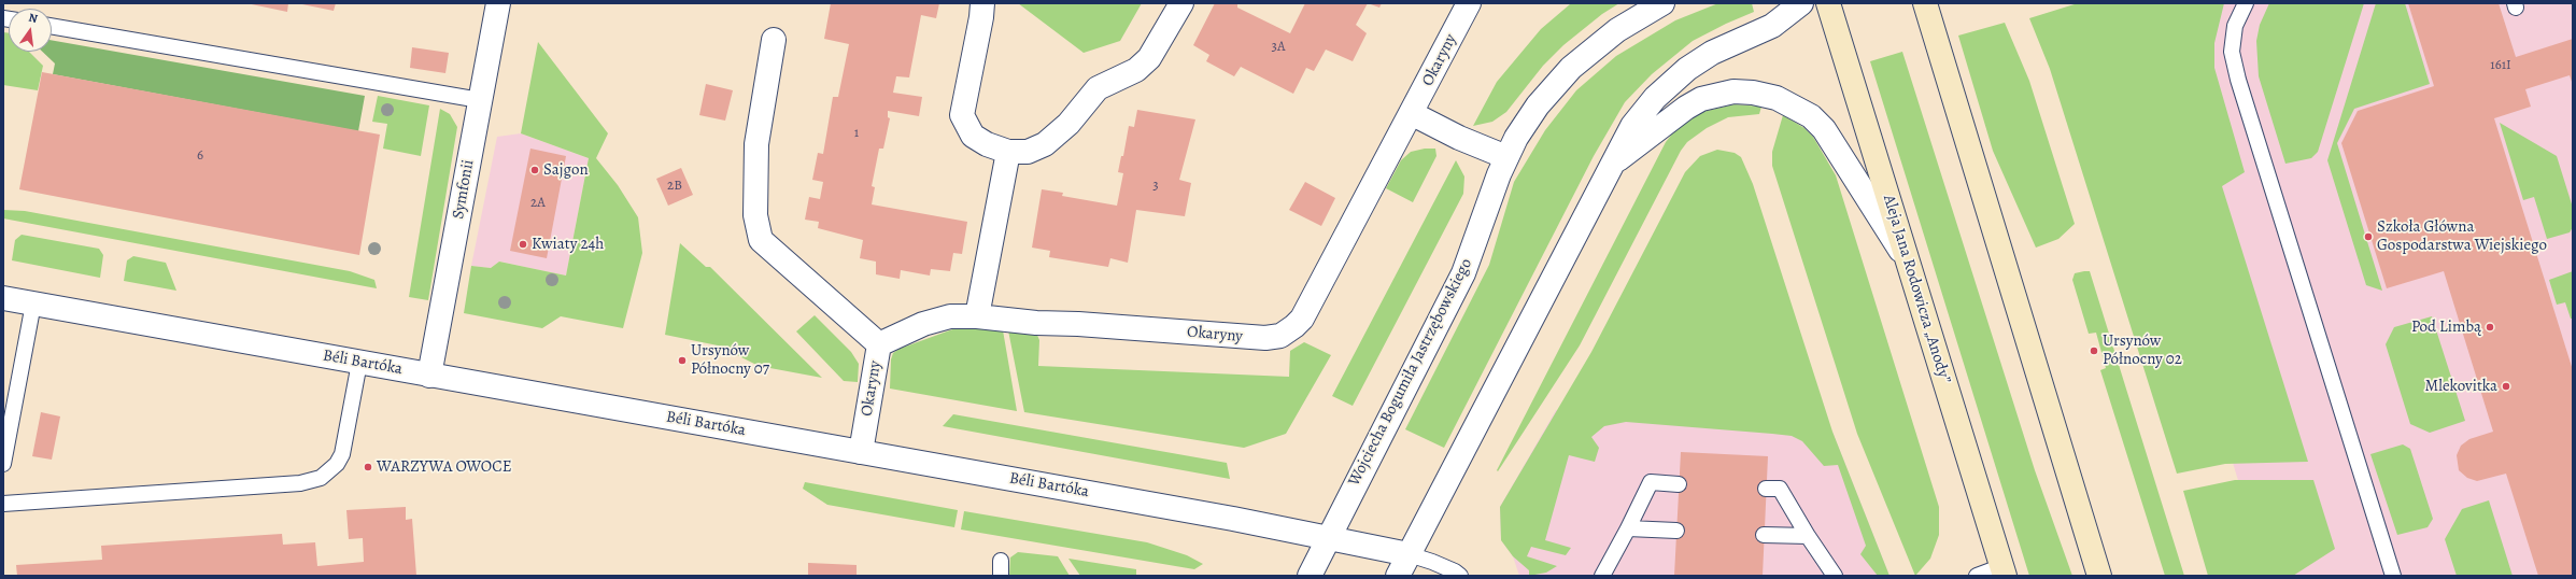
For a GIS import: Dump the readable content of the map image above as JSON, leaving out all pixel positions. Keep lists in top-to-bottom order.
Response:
{
  "streets": {
    "main road": ["Aleja Jana Rodowicza „Anody”"],
    "street": [
      "Okaryny",
      "Symfonii",
      "Béli Bartóka",
      "Wojciecha Bogumiła Jastrzębowskiego"
    ]
  },
  "crossings": [
    ["Okaryny", "Béli Bartóka"],
    ["Symfonii", "Béli Bartóka"],
    ["Béli Bartóka", "Wojciecha Bogumiła Jastrzębowskiego"]
  ],
  "places": [
    "Sajgon",
    "Szkoła Główna Gospodarstwa Wiejskiego",
    "Kwiaty 24h",
    "Pod Limbą",
    "Ursynów Północny 02",
    "Ursynów Północny 07",
    "Mlekovitka",
    "WARZYWA OWOCE"
  ],
  "house_numbers": [
    "3A",
    "161I",
    "1",
    "6",
    "2B",
    "3",
    "2A"
  ],
  "north": "top"
}
